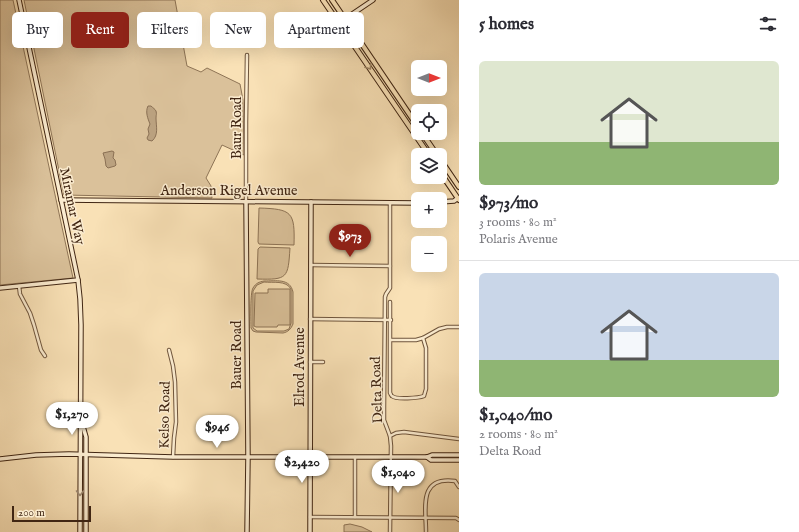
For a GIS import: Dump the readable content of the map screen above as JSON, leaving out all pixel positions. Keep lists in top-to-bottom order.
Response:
{
  "streets": {
    "street": [
      "Baur Road",
      "Anderson Rigel Avenue",
      "Miramar Way",
      "Bauer Road",
      "Elrod Avenue",
      "Delta Road",
      "Kelso Road"
    ]
  },
  "crossings": [
    ["Baur Road", "Anderson Rigel Avenue"],
    ["Baur Road", "Bauer Road"],
    ["Anderson Rigel Avenue", "Miramar Way"],
    ["Anderson Rigel Avenue", "Bauer Road"],
    ["Anderson Rigel Avenue", "Elrod Avenue"]
  ],
  "scale_bar": "200 m",
  "north": "right",
  "page": {
    "heading": "5 homes",
    "chip": [
      "Buy",
      "Rent",
      "Filters",
      "New",
      "Apartment"
    ],
    "list": [
      {
        "name": "$973/mo",
        "note": "3 rooms · 80 m² · Polaris Avenue"
      },
      {
        "name": "$1,040/mo",
        "note": "2 rooms · 80 m² · Delta Road"
      }
    ],
    "map_buttons": ["+", "−"],
    "price": [
      "$973",
      "$1,270",
      "$946",
      "$2,420",
      "$1,040"
    ],
    "scale": "200 m"
  }
}
